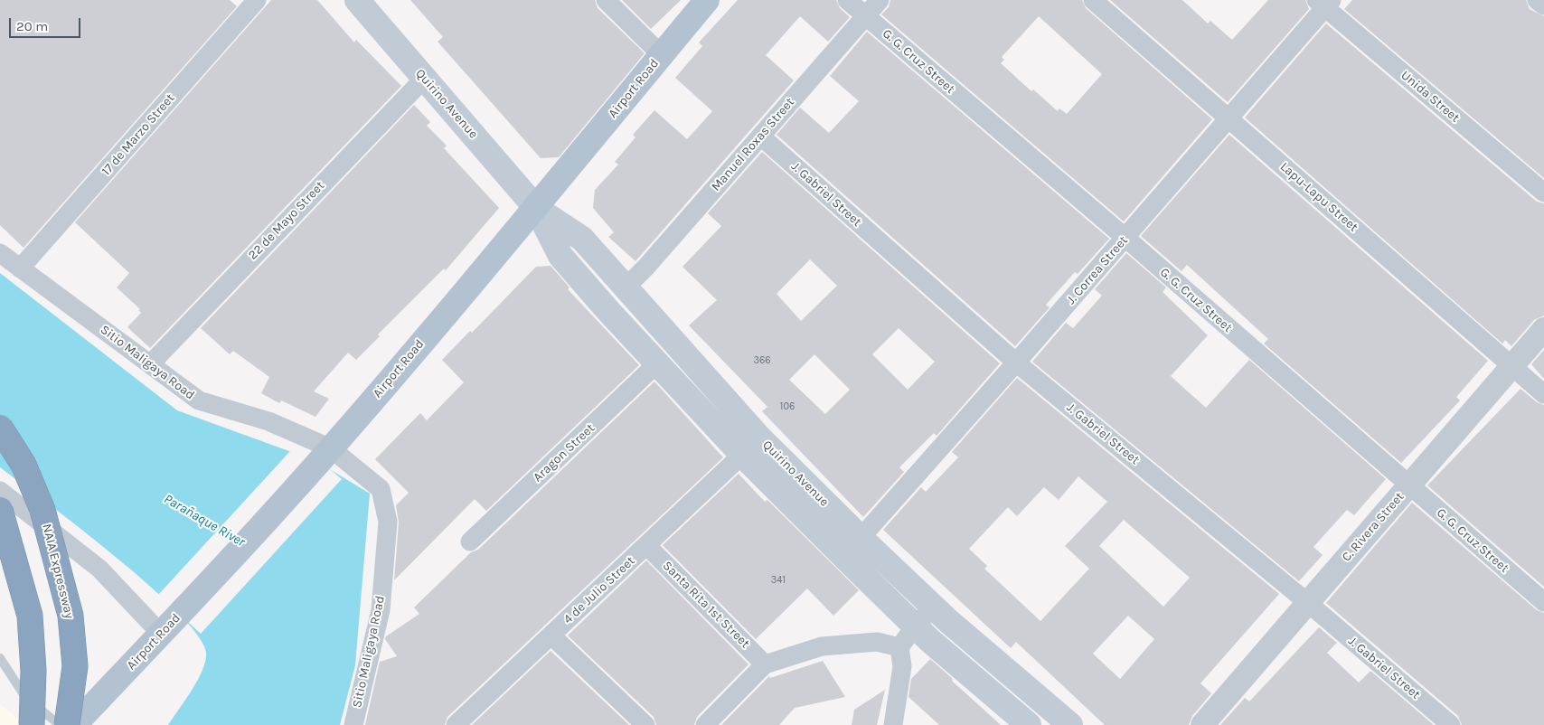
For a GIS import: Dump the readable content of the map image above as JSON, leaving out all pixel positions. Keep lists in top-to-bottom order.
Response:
{
  "streets": {
    "highway": ["NAIA Expressway"],
    "main road": ["Airport Road", "Quirino Avenue"],
    "street": [
      "G. G. Cruz Street",
      "Unida Street",
      "17 de Marzo Street",
      "Manuel Roxas Street",
      "J. Gabriel Street",
      "Lapu-Lapu Street",
      "22 de Mayo Street",
      "J. Correa Street",
      "Sitio Maligaya Road",
      "Aragon Street",
      "C. Rivera Street",
      "4 de Julio Street",
      "Santa Rita 1st Street"
    ]
  },
  "crossings": [
    ["G. G. Cruz Street", "Manuel Roxas Street"],
    ["G. G. Cruz Street", "J. Correa Street"],
    ["G. G. Cruz Street", "C. Rivera Street"],
    ["Airport Road", "Quirino Avenue"],
    ["Airport Road", "Sitio Maligaya Road"],
    ["Unida Street", "J. Correa Street"],
    ["Quirino Avenue", "Manuel Roxas Street"],
    ["Quirino Avenue", "22 de Mayo Street"],
    ["Quirino Avenue", "J. Correa Street"],
    ["Quirino Avenue", "Aragon Street"],
    ["Quirino Avenue", "4 de Julio Street"],
    ["17 de Marzo Street", "Sitio Maligaya Road"],
    ["Manuel Roxas Street", "J. Gabriel Street"],
    ["J. Gabriel Street", "J. Correa Street"],
    ["J. Gabriel Street", "C. Rivera Street"],
    ["Lapu-Lapu Street", "J. Correa Street"],
    ["Lapu-Lapu Street", "C. Rivera Street"],
    ["22 de Mayo Street", "Sitio Maligaya Road"],
    ["4 de Julio Street", "Santa Rita 1st Street"]
  ],
  "water": ["Parañaque River"],
  "house_numbers": ["366", "106", "341"],
  "scale_bar": "20 m"
}
